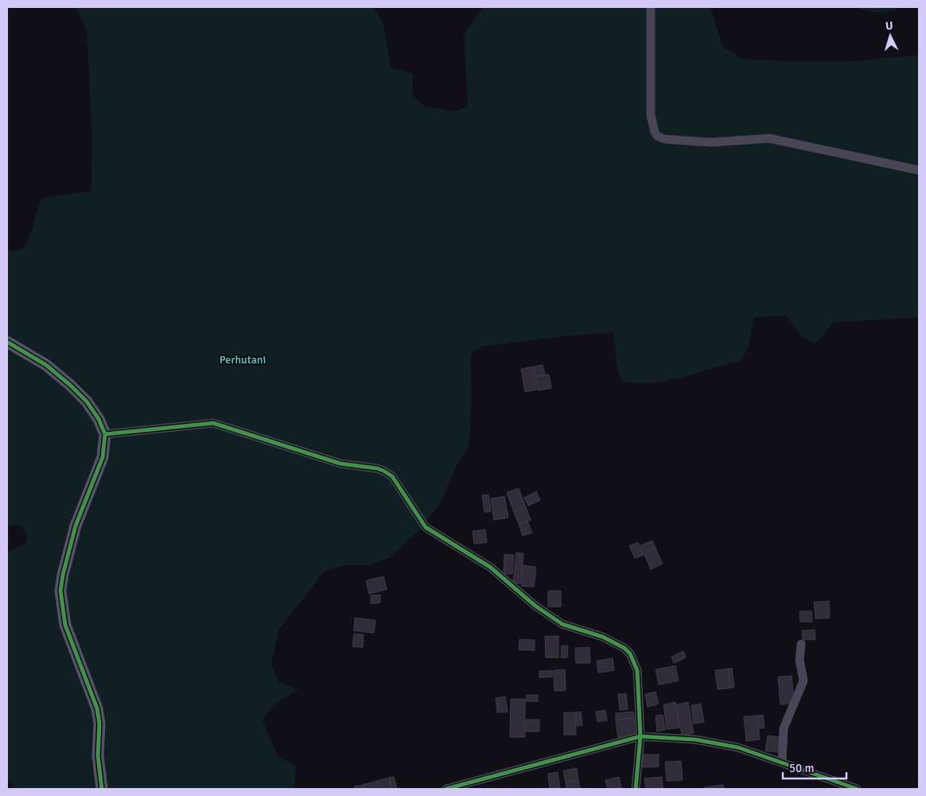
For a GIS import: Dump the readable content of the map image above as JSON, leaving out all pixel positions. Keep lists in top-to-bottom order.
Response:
{
  "parks": ["Perhutani"],
  "scale_bar": "50 m",
  "north": "top"
}
